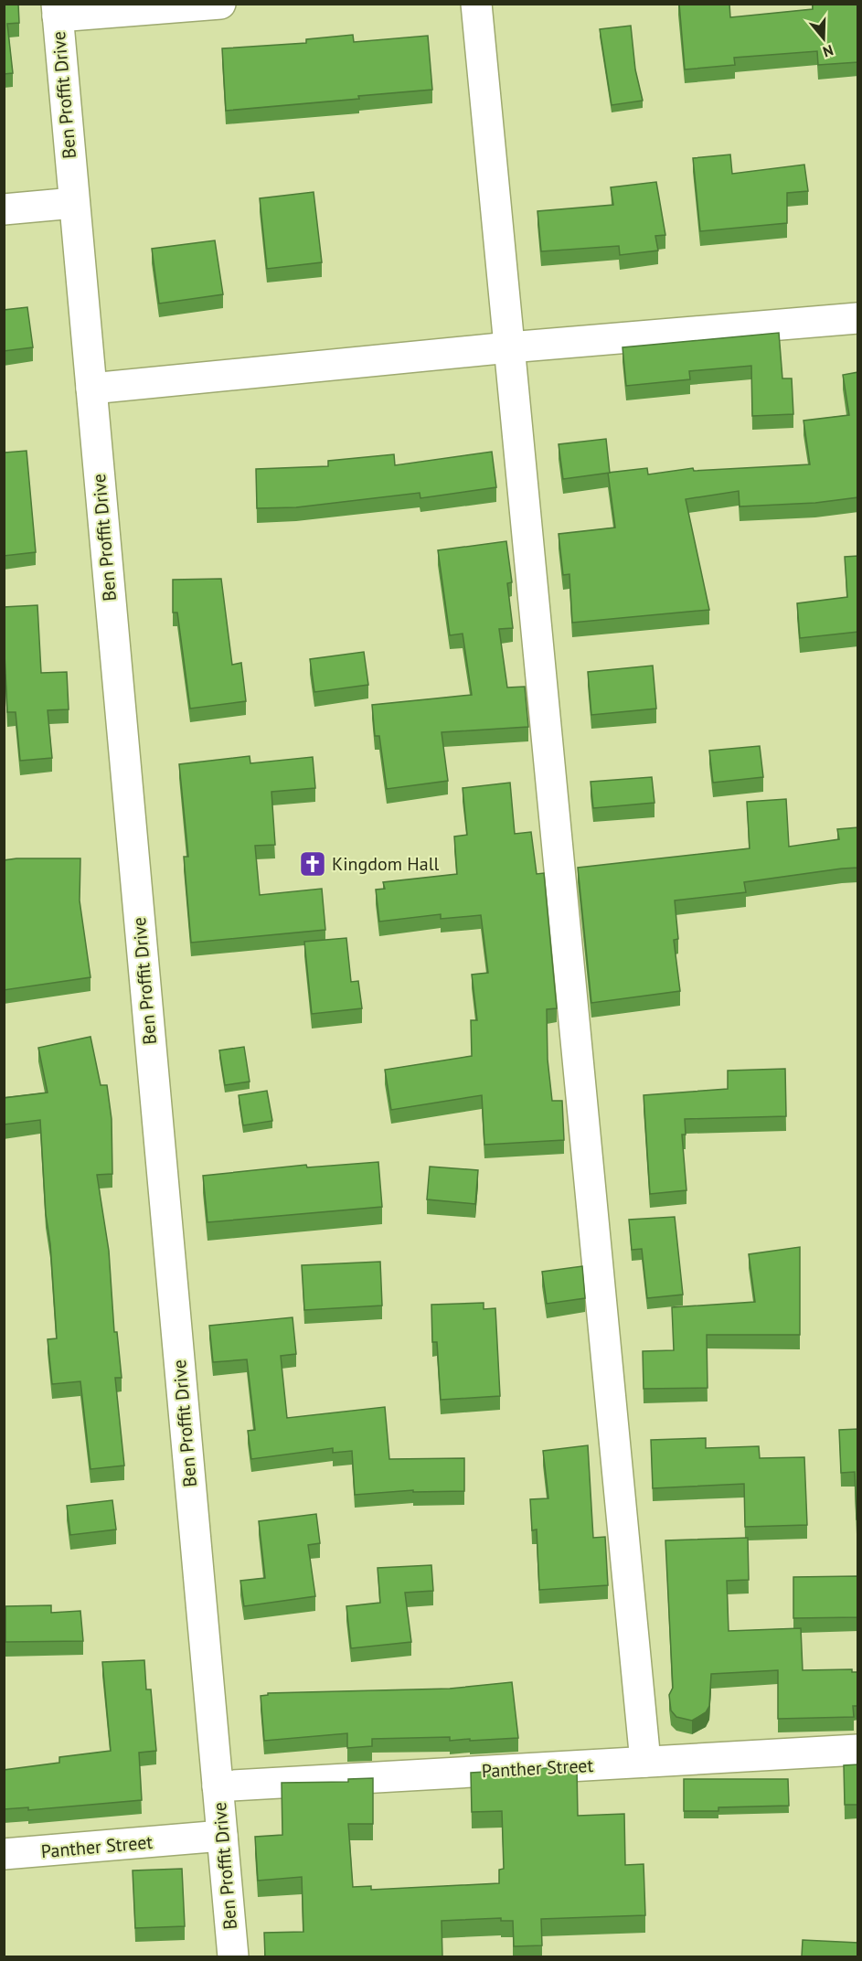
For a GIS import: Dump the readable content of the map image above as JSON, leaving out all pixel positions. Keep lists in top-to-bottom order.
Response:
{
  "streets": {
    "street": ["Ben Proffit Drive", "Panther Street"]
  },
  "crossings": [
    ["Ben Proffit Drive", "Panther Street"]
  ],
  "places": {
    "church": ["Kingdom Hall"]
  },
  "north": "bottom"
}
